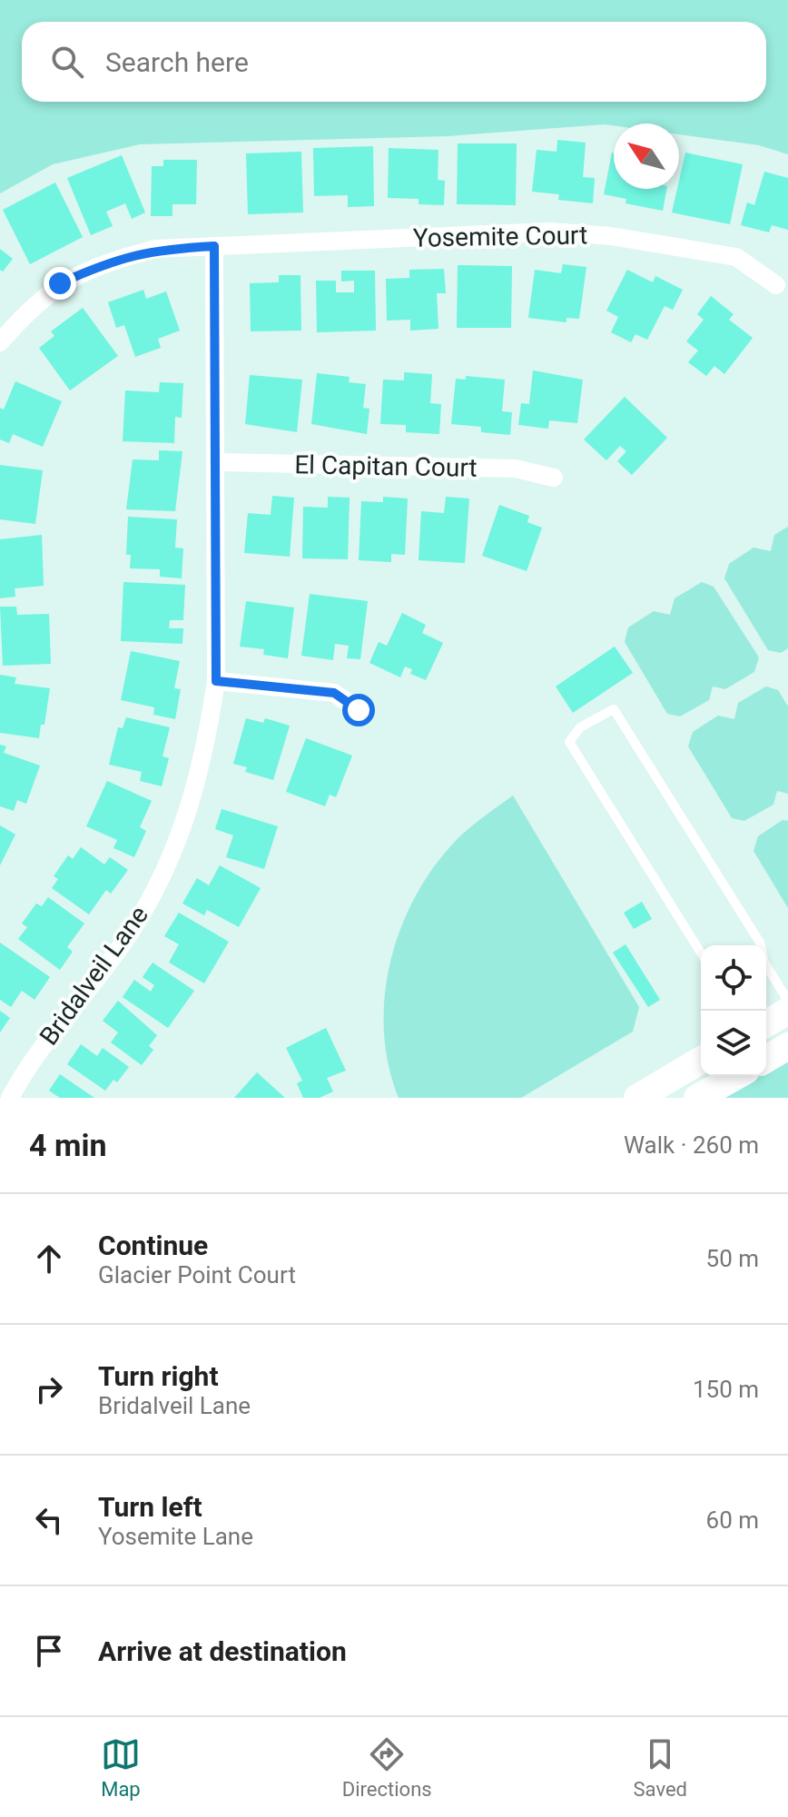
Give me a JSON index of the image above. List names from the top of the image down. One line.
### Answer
{"streets":{"street":["Yosemite Court","El Capitan Court","Bridalveil Lane"]},"crossings":[["Yosemite Court","Bridalveil Lane"],["El Capitan Court","Bridalveil Lane"]],"north":"top left","page":{"search":"Search here","heading":["4 min","Walk · 260 m"],"list":[["Continue","Glacier Point Court","50 m"],["Turn right","Bridalveil Lane","150 m"],["Turn left","Yosemite Lane","60 m"],"Arrive at destination"],"nav":["Map","Directions","Saved"]}}
